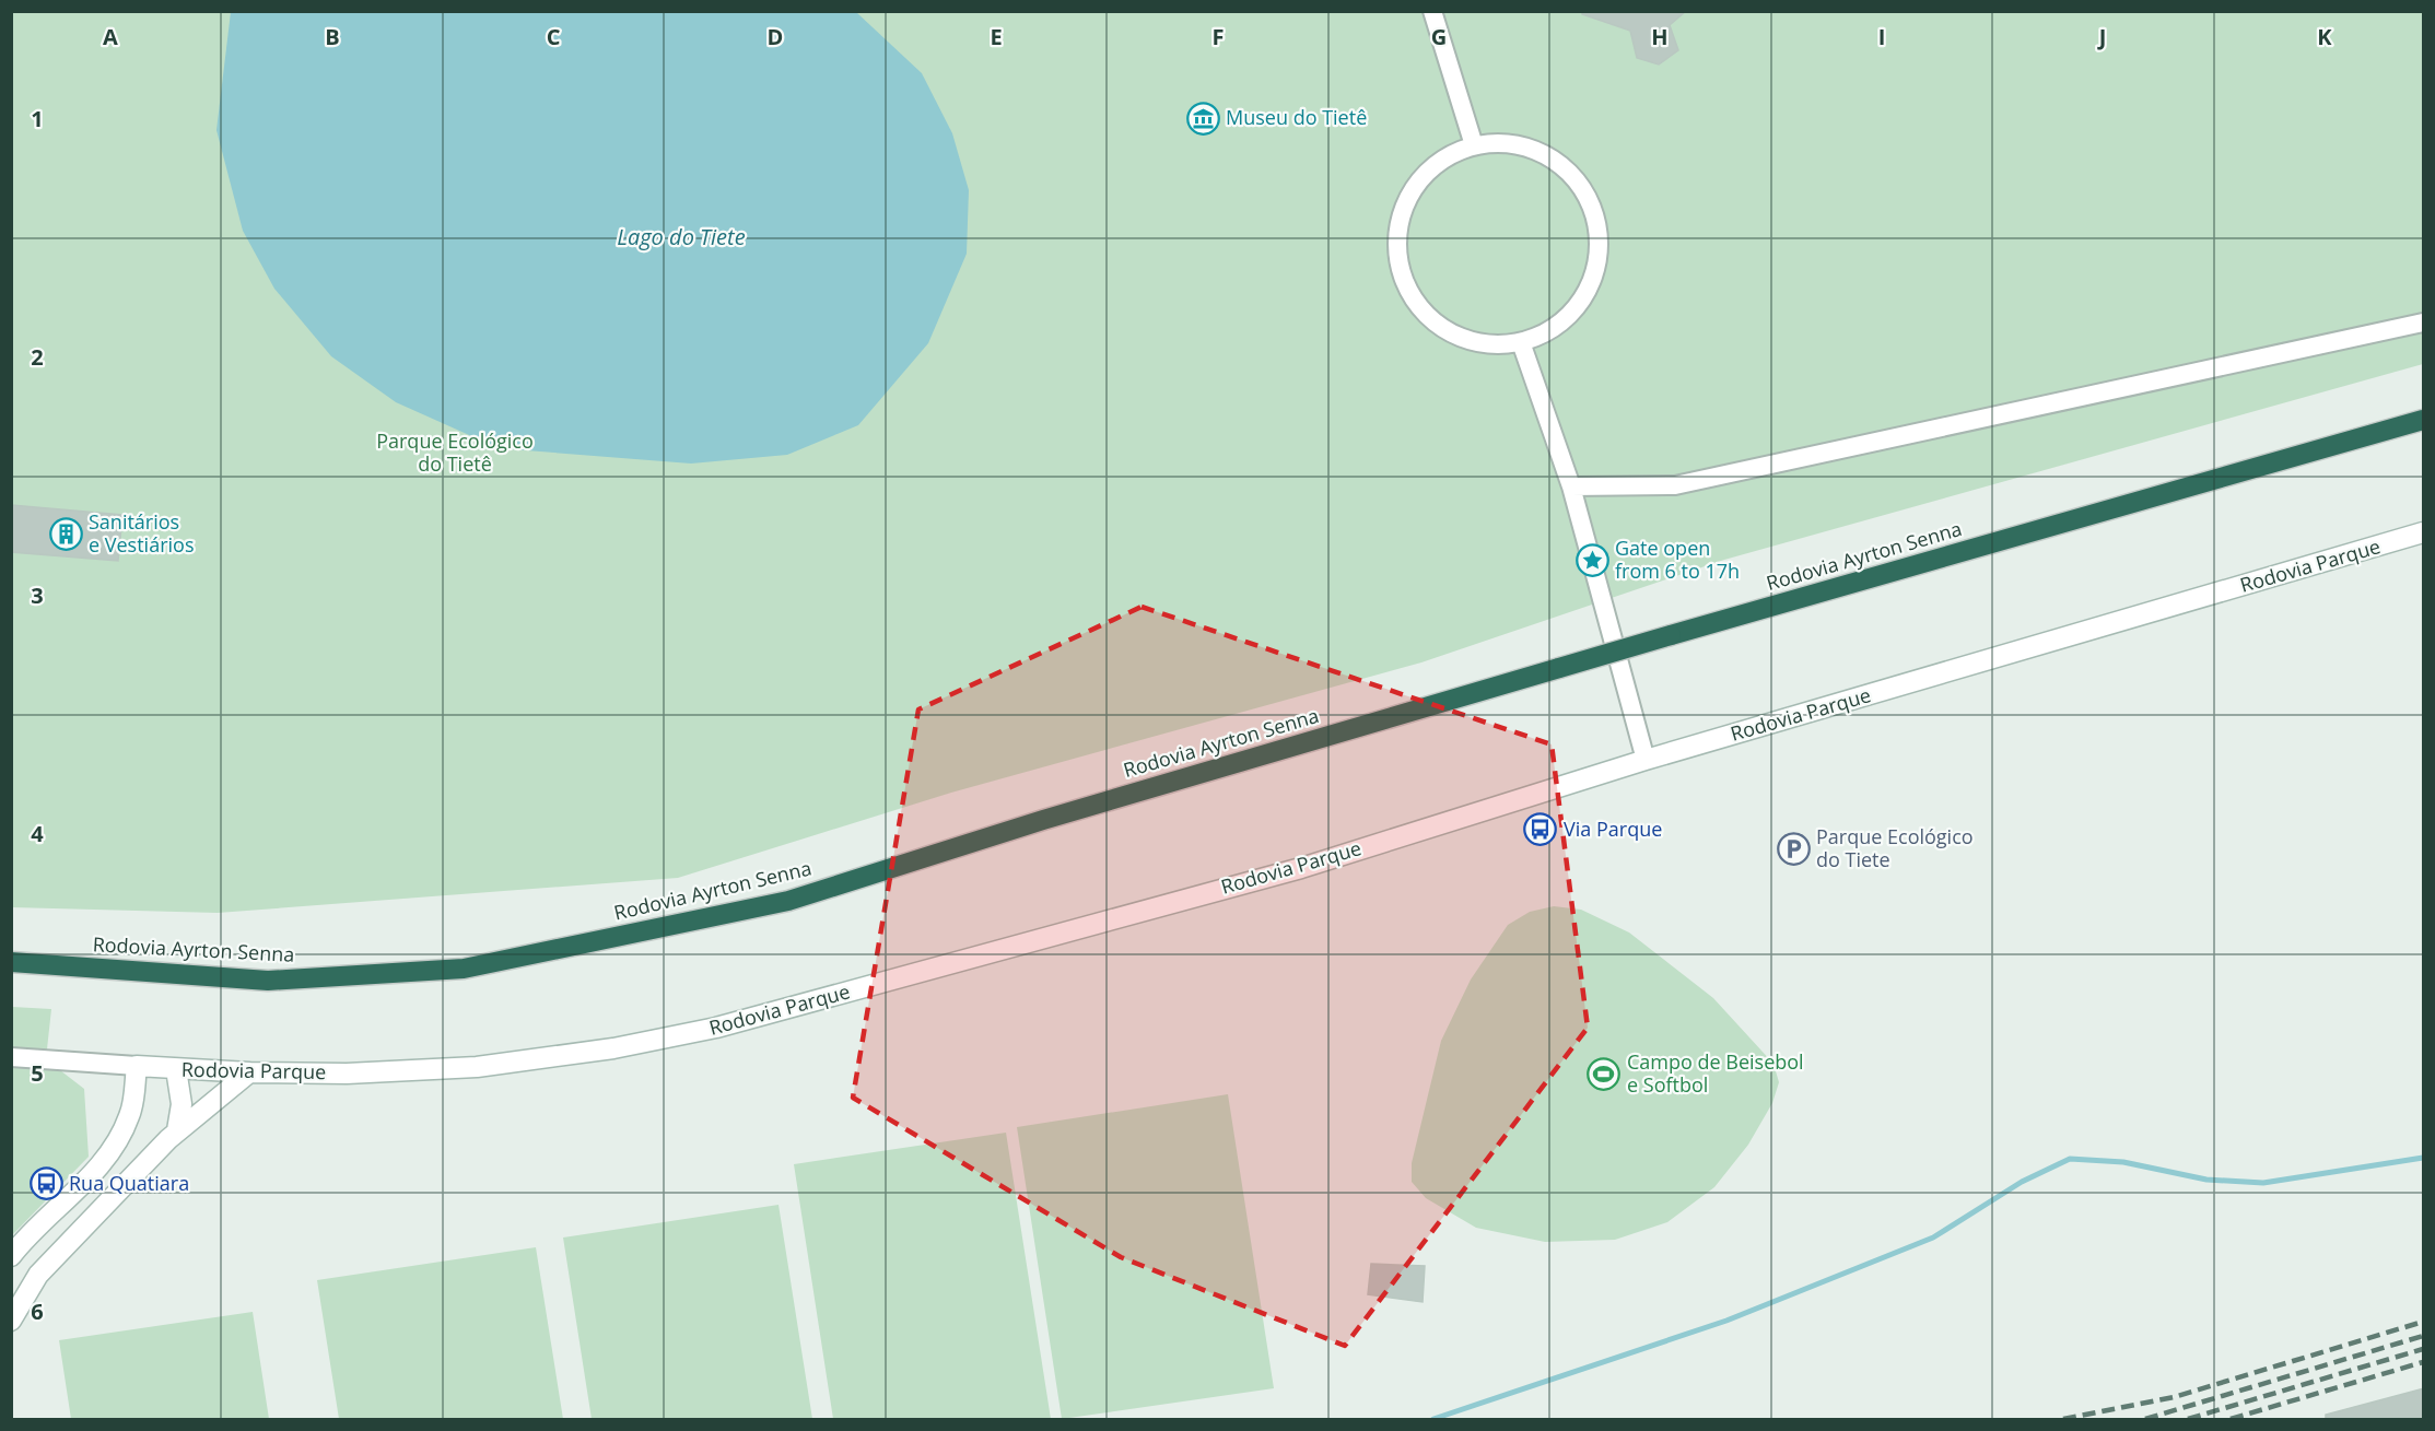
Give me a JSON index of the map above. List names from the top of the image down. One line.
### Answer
{"streets":{"highway":["Rodovia Ayrton Senna"],"street":["Rodovia Parque"]},"water":["Lago do Tiete"],"parks":["Parque Ecológico do Tietê"],"places":{"museum":["Museu do Tietê"],"building":["Sanitários e Vestiários"],"place":["Gate open from 6 to 17h"],"bus stop":["Via Parque","Rua Quatiara"],"parking":["Parque Ecológico do Tiete"],"sports":["Campo de Beisebol e Softbol"]},"grid":{"columns":["A","B","C","D","E","F","G","H","I","J","K"],"rows":["1","2","3","4","5","6"]}}
